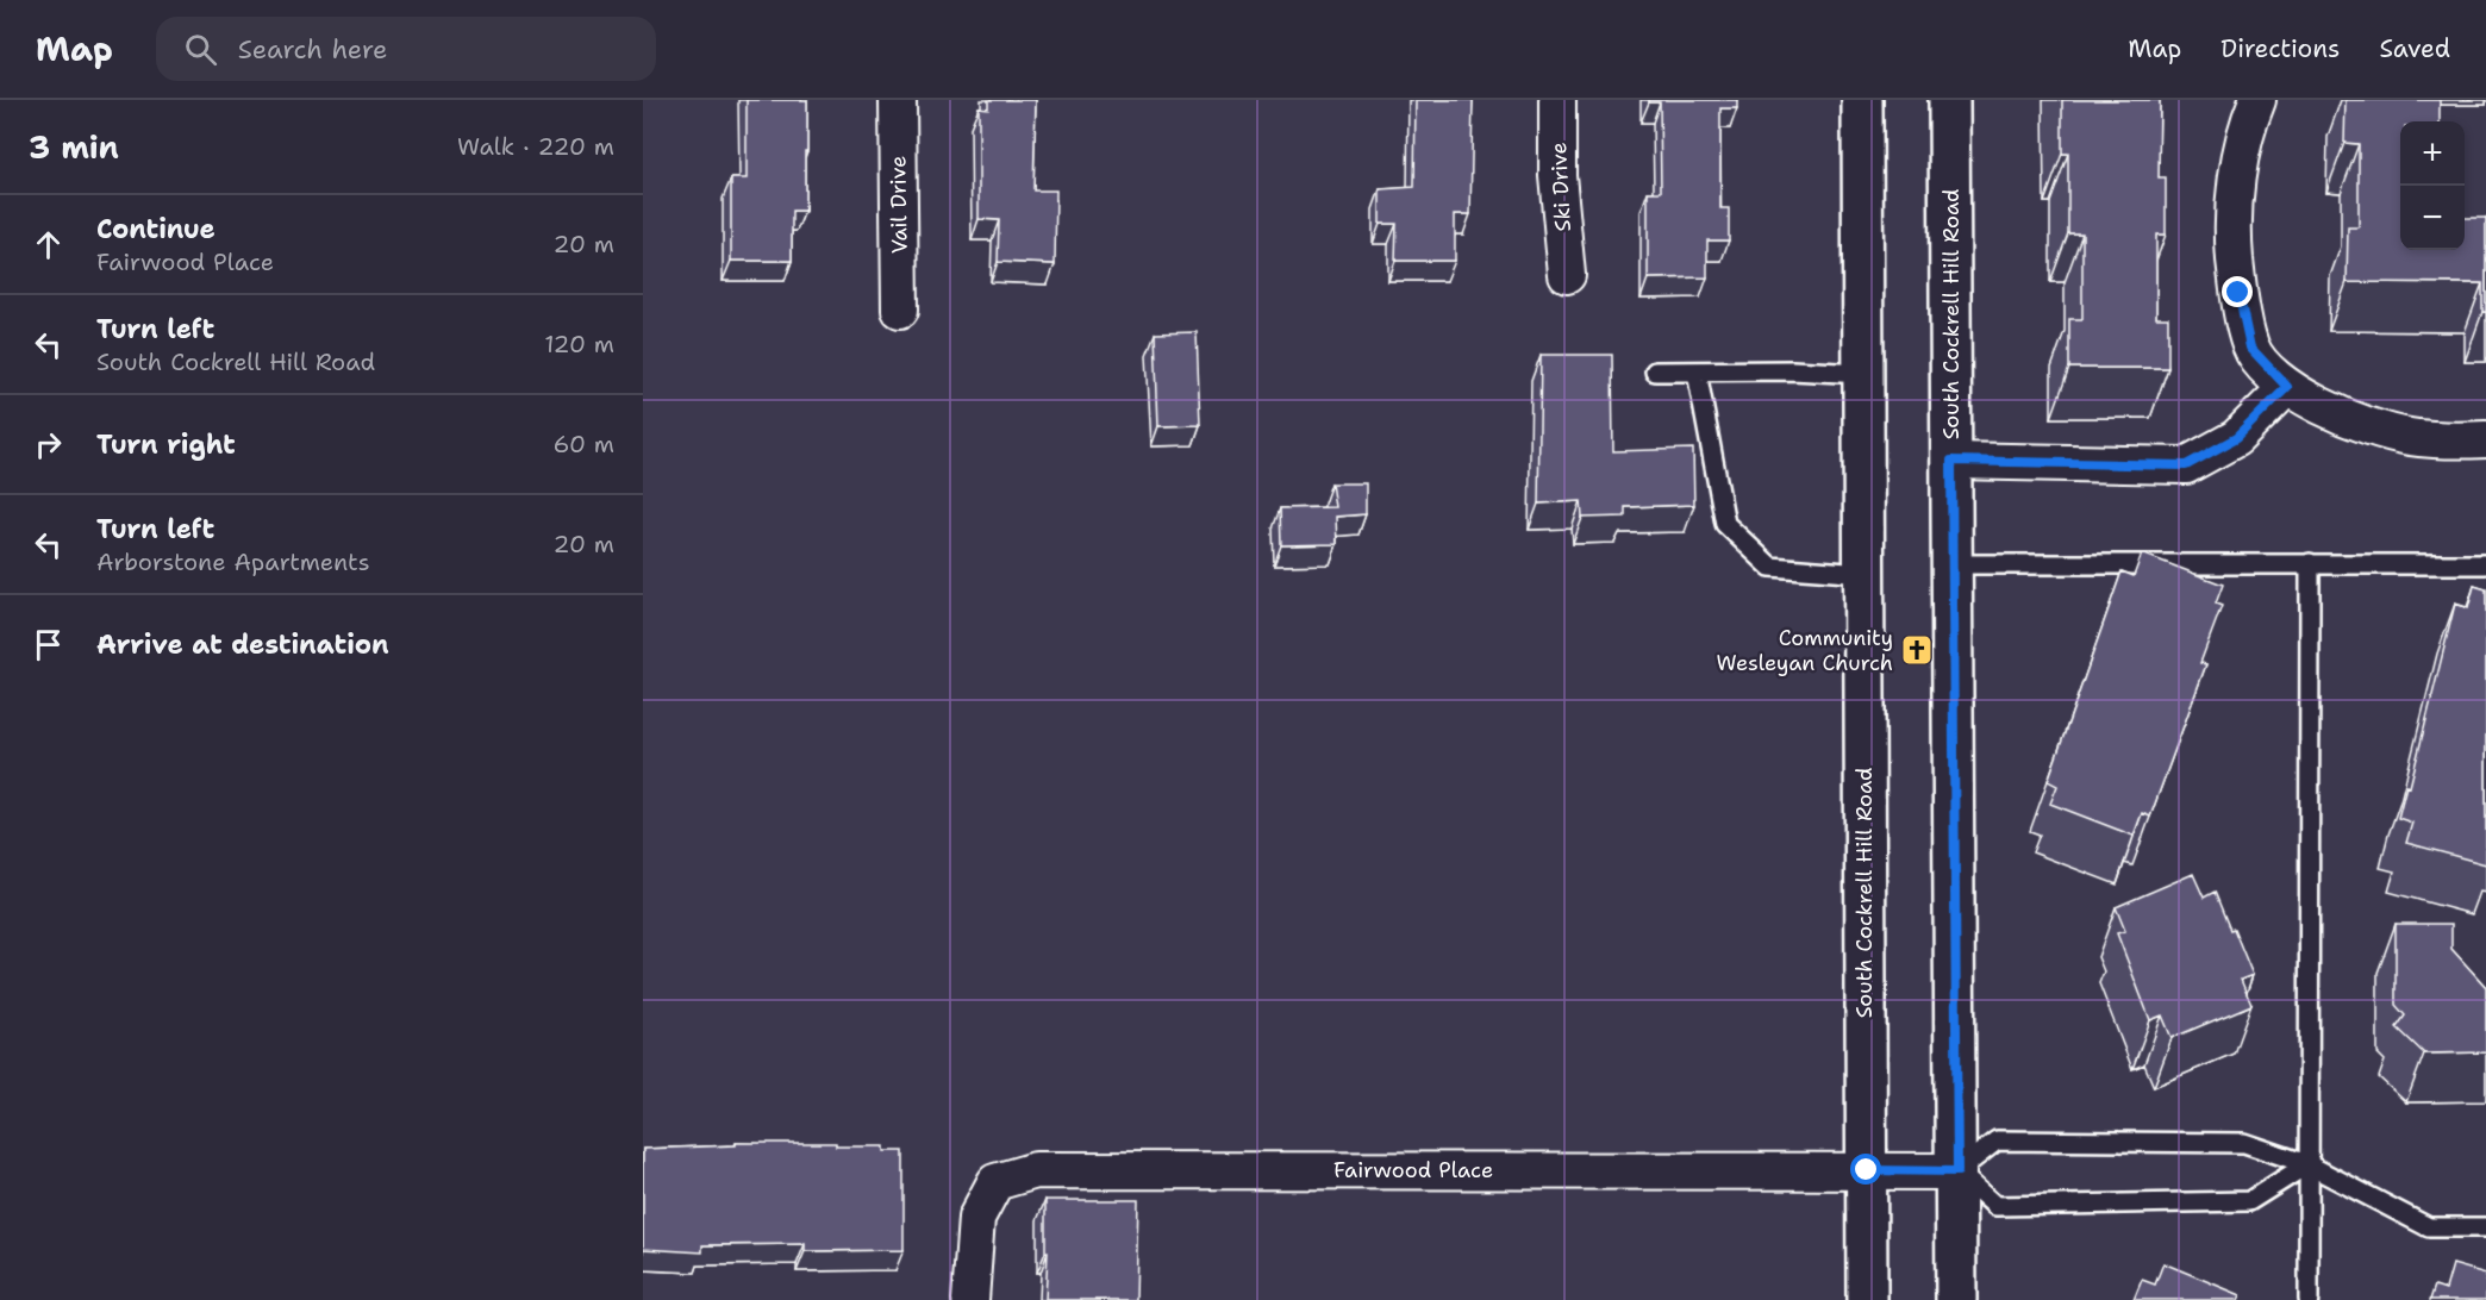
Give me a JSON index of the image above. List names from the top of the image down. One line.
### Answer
{"streets":{"main road":["South Cockrell Hill Road"],"street":["Ski Drive","Vail Drive","Fairwood Place"]},"crossings":[["South Cockrell Hill Road","Fairwood Place"]],"places":{"church":["Community Wesleyan Church"]},"page":{"header":"Map","search":"Search here","nav":["Map","Directions","Saved"],"heading":["3 min","Walk · 220 m"],"map_buttons":["+","−"],"list":[["Continue","Fairwood Place","20 m"],["Turn left","South Cockrell Hill Road","120 m"],["Turn right","60 m"],["Turn left","Arborstone Apartments","20 m"],"Arrive at destination"]}}
